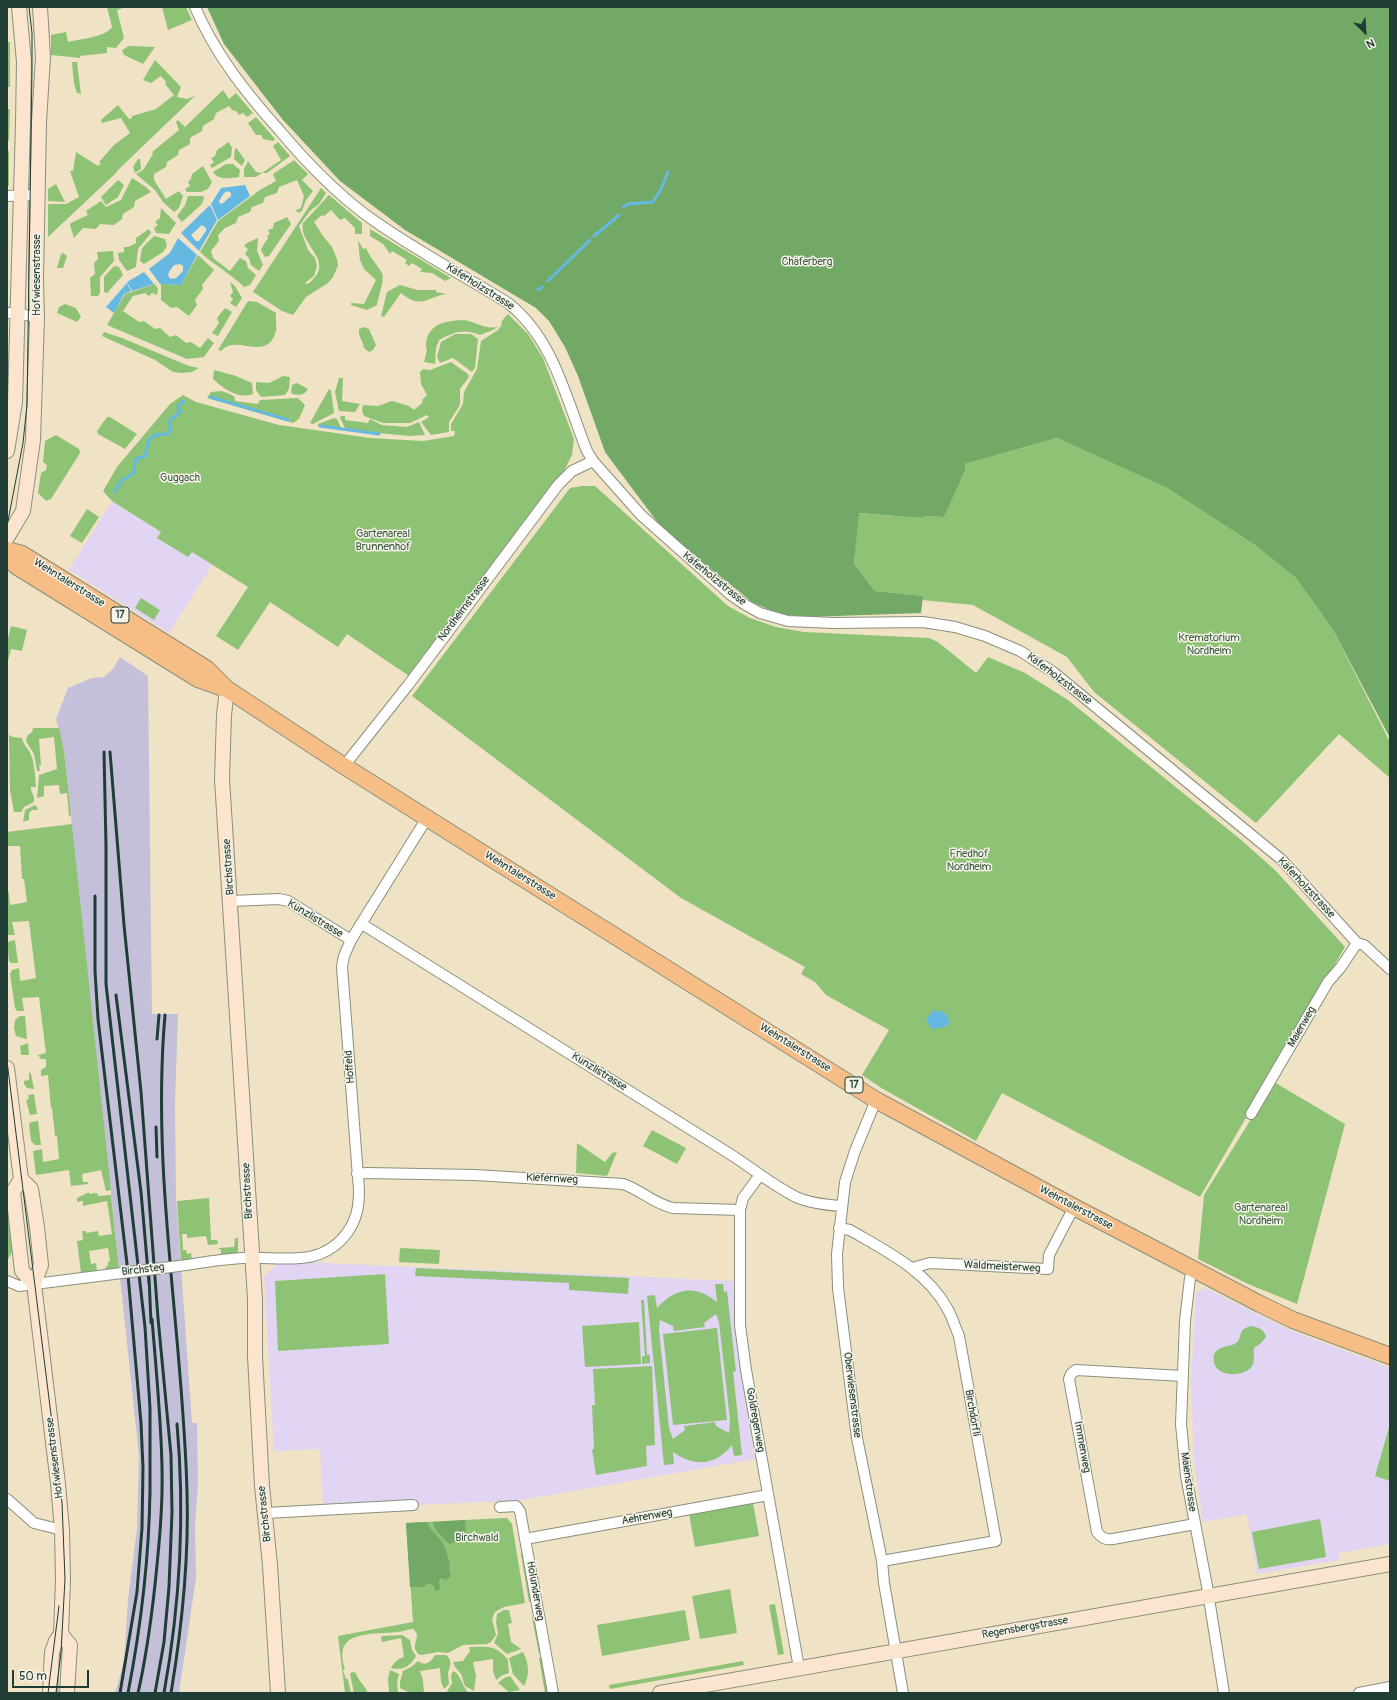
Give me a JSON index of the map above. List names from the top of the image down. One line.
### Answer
{"streets":{"main road":["Wehntalerstrasse","17"],"street":["Hofwiesenstrasse","Käferholzstrasse","Nordheimstrasse","Birchstrasse","Künzlistrasse","Maienweg","Hoffeld","Kiefernweg","Waldmeisterweg","Birchsteg","Oberwiesenstrasse","Birchdörfli","Goldregenweg","Immenweg","Maienstrasse","Aehrenweg","Holunderweg","Regensbergstrasse"]},"crossings":[["Hofwiesenstrasse","Birchsteg"],["Käferholzstrasse","Nordheimstrasse"],["Käferholzstrasse","Maienweg"],["Wehntalerstrasse","Nordheimstrasse"],["Wehntalerstrasse","Birchstrasse"],["Wehntalerstrasse","Hoffeld"],["Wehntalerstrasse","Waldmeisterweg"],["Wehntalerstrasse","Oberwiesenstrasse"],["Wehntalerstrasse","Maienstrasse"],["Birchstrasse","Künzlistrasse"],["Birchstrasse","Hoffeld"],["Birchstrasse","Birchsteg"],["Künzlistrasse","Hoffeld"],["Künzlistrasse","Oberwiesenstrasse"],["Künzlistrasse","Goldregenweg"],["Hoffeld","Kiefernweg"],["Hoffeld","Birchsteg"],["Kiefernweg","Goldregenweg"],["Waldmeisterweg","Birchdörfli"],["Oberwiesenstrasse","Birchdörfli"],["Oberwiesenstrasse","Regensbergstrasse"],["Goldregenweg","Aehrenweg"],["Goldregenweg","Regensbergstrasse"],["Immenweg","Maienstrasse"],["Maienstrasse","Regensbergstrasse"],["Aehrenweg","Holunderweg"]],"parks":["Chäferberg","Guggach","Gartenareal Brunnenhof","Krematorium Nordheim","Friedhof Nordheim","Gartenareal Nordheim","Birchwald"],"scale_bar":"50 m","north":"bottom right"}
